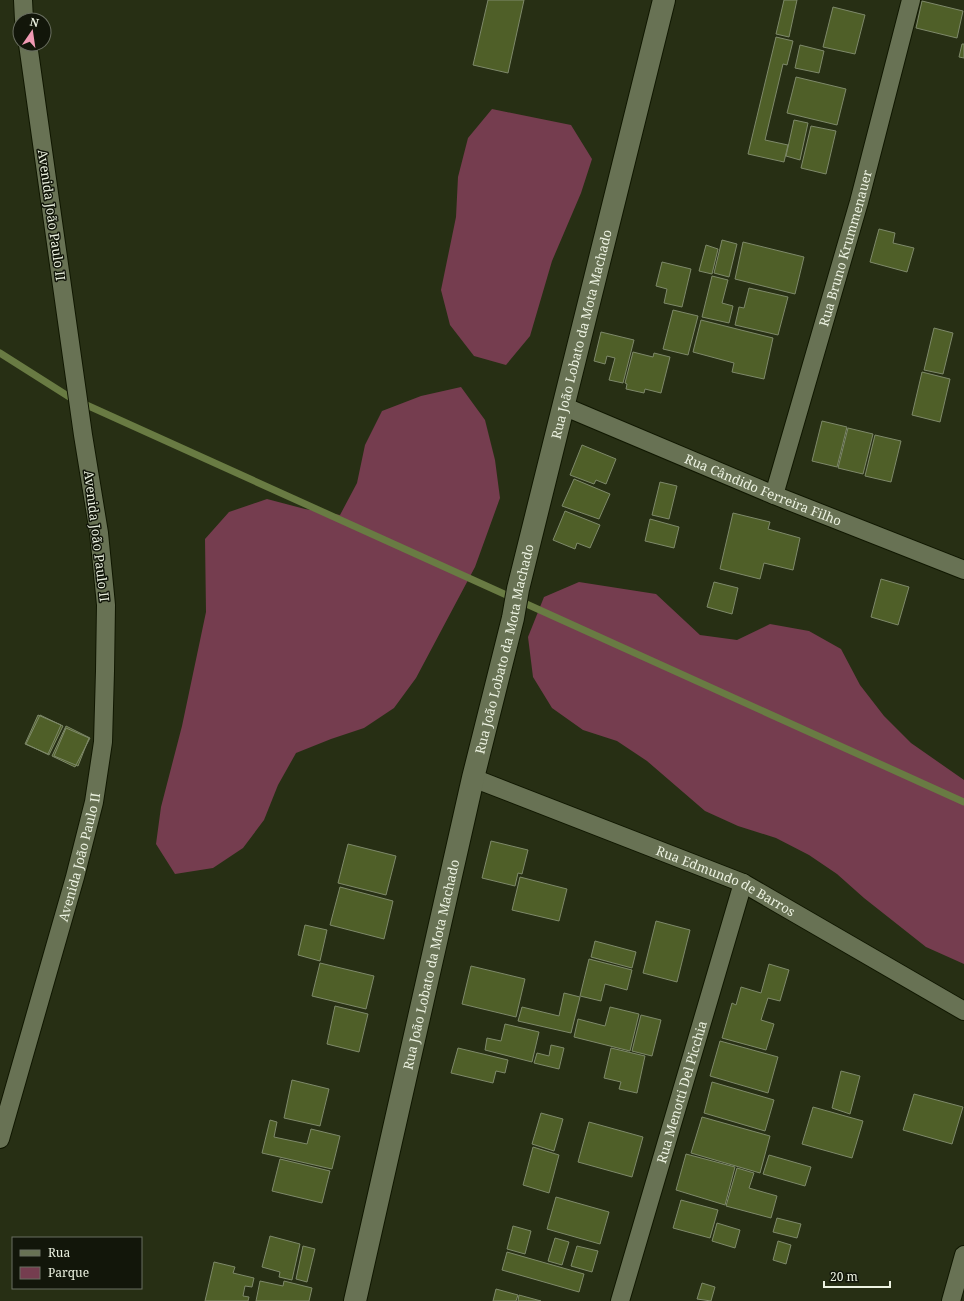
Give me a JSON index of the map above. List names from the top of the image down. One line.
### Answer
{"streets":{"main road":["Rua João Lobato da Mota Machado"],"street":["Avenida João Paulo II","Rua Bruno Krummenauer","Rua Cândido Ferreira Filho","Rua Edmundo de Barros","Rua Menotti Del Picchia"]},"crossings":[["Rua Bruno Krummenauer","Rua Cândido Ferreira Filho"],["Rua João Lobato da Mota Machado","Rua Cândido Ferreira Filho"],["Rua João Lobato da Mota Machado","Rua Edmundo de Barros"],["Rua Edmundo de Barros","Rua Menotti Del Picchia"]],"legend":["Rua","Parque"],"scale_bar":"20 m","north":"top"}
